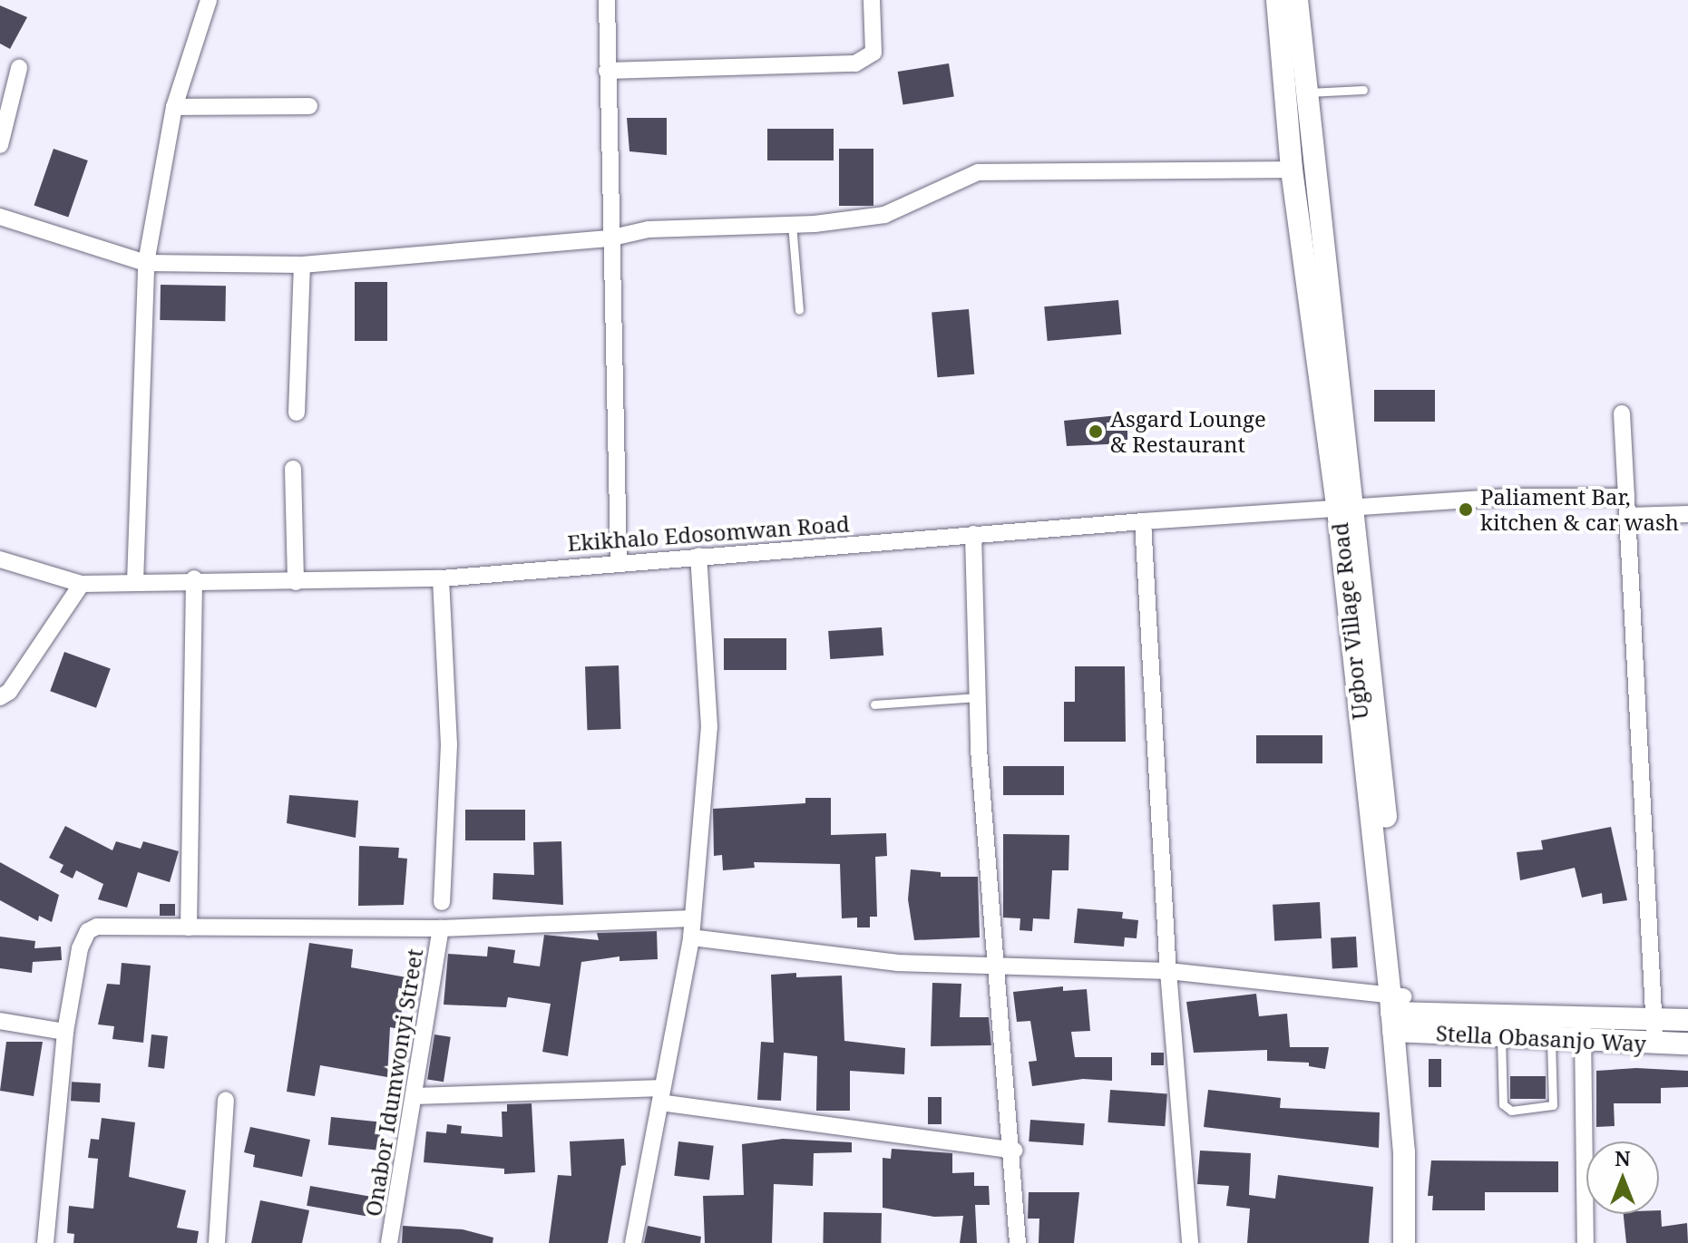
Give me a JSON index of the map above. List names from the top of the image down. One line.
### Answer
{"streets":{"street":["Ekikhalo Edosomwan Road","Ugbor Village Road","Stella Obasanjo Way","Onabor Idumwonyi Street"]},"crossings":[["Ekikhalo Edosomwan Road","Ugbor Village Road"],["Ugbor Village Road","Stella Obasanjo Way"]],"places":["Asgard Lounge & Restaurant","Paliament Bar, kitchen & car wash"],"north":"top"}
